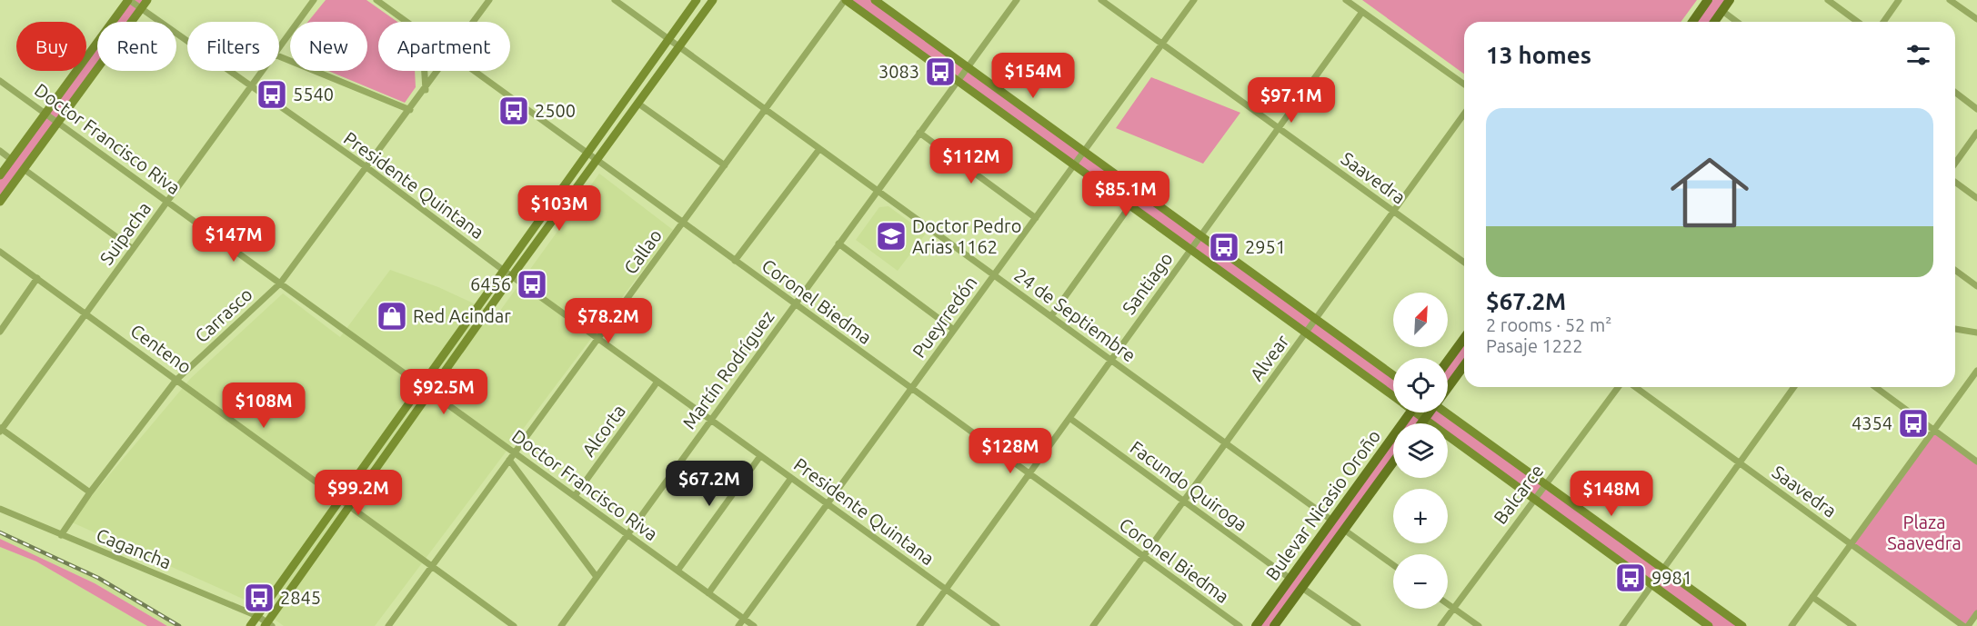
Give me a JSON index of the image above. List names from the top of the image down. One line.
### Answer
{"streets":{"main road":["Bulevar Nicasio Oroño"],"street":["Doctor Francisco Riva","Saavedra","Presidente Quintana","Suipacha","Callao","Santiago","Coronel Biedma","Carrasco","24 de Septiembre","Pueyrredón","Centeno","Alvear","Martín Rodríguez","Alcorta","Facundo Quiroga","Balcarce","Cagancha"]},"crossings":[["Doctor Francisco Riva","Suipacha"],["Doctor Francisco Riva","Callao"],["Doctor Francisco Riva","Carrasco"],["Doctor Francisco Riva","Pueyrredón"],["Doctor Francisco Riva","Martín Rodríguez"],["Doctor Francisco Riva","Alcorta"],["Saavedra","Santiago"],["Saavedra","Pueyrredón"],["Saavedra","Alvear"],["Presidente Quintana","Suipacha"],["Presidente Quintana","Callao"],["Presidente Quintana","Santiago"],["Presidente Quintana","Carrasco"],["Presidente Quintana","Pueyrredón"],["Presidente Quintana","Martín Rodríguez"],["Presidente Quintana","Alcorta"],["Suipacha","Centeno"],["Callao","Coronel Biedma"],["Callao","24 de Septiembre"],["Callao","Centeno"],["Santiago","Coronel Biedma"],["Santiago","24 de Septiembre"],["Santiago","Facundo Quiroga"],["Coronel Biedma","Pueyrredón"],["Coronel Biedma","Alvear"],["Coronel Biedma","Martín Rodríguez"],["Carrasco","Centeno"],["Carrasco","Cagancha"],["24 de Septiembre","Pueyrredón"],["24 de Septiembre","Alvear"],["24 de Septiembre","Martín Rodríguez"],["24 de Septiembre","Bulevar Nicasio Oroño"],["Alvear","Facundo Quiroga"],["Facundo Quiroga","Bulevar Nicasio Oroño"]],"parks":["Plaza Saavedra"],"places":{"bus stop":["3083","5540","2500","2951","6456","4354","9981","2845"],"school or university":["Doctor Pedro Arias 1162"],"shop":["Red Acindar"]},"north":"top right","page":{"chip":["Buy","Rent","Filters","New","Apartment"],"heading":"13 homes","price":["$154M","$97.1M","$112M","$85.1M","$103M","$147M","$78.2M","$92.5M","$108M","$128M","$67.2M","$99.2M","$148M"],"list":[{"name":"$67.2M","note":"2 rooms · 52 m² · Pasaje 1222"}],"map_buttons":["+","−"]}}
